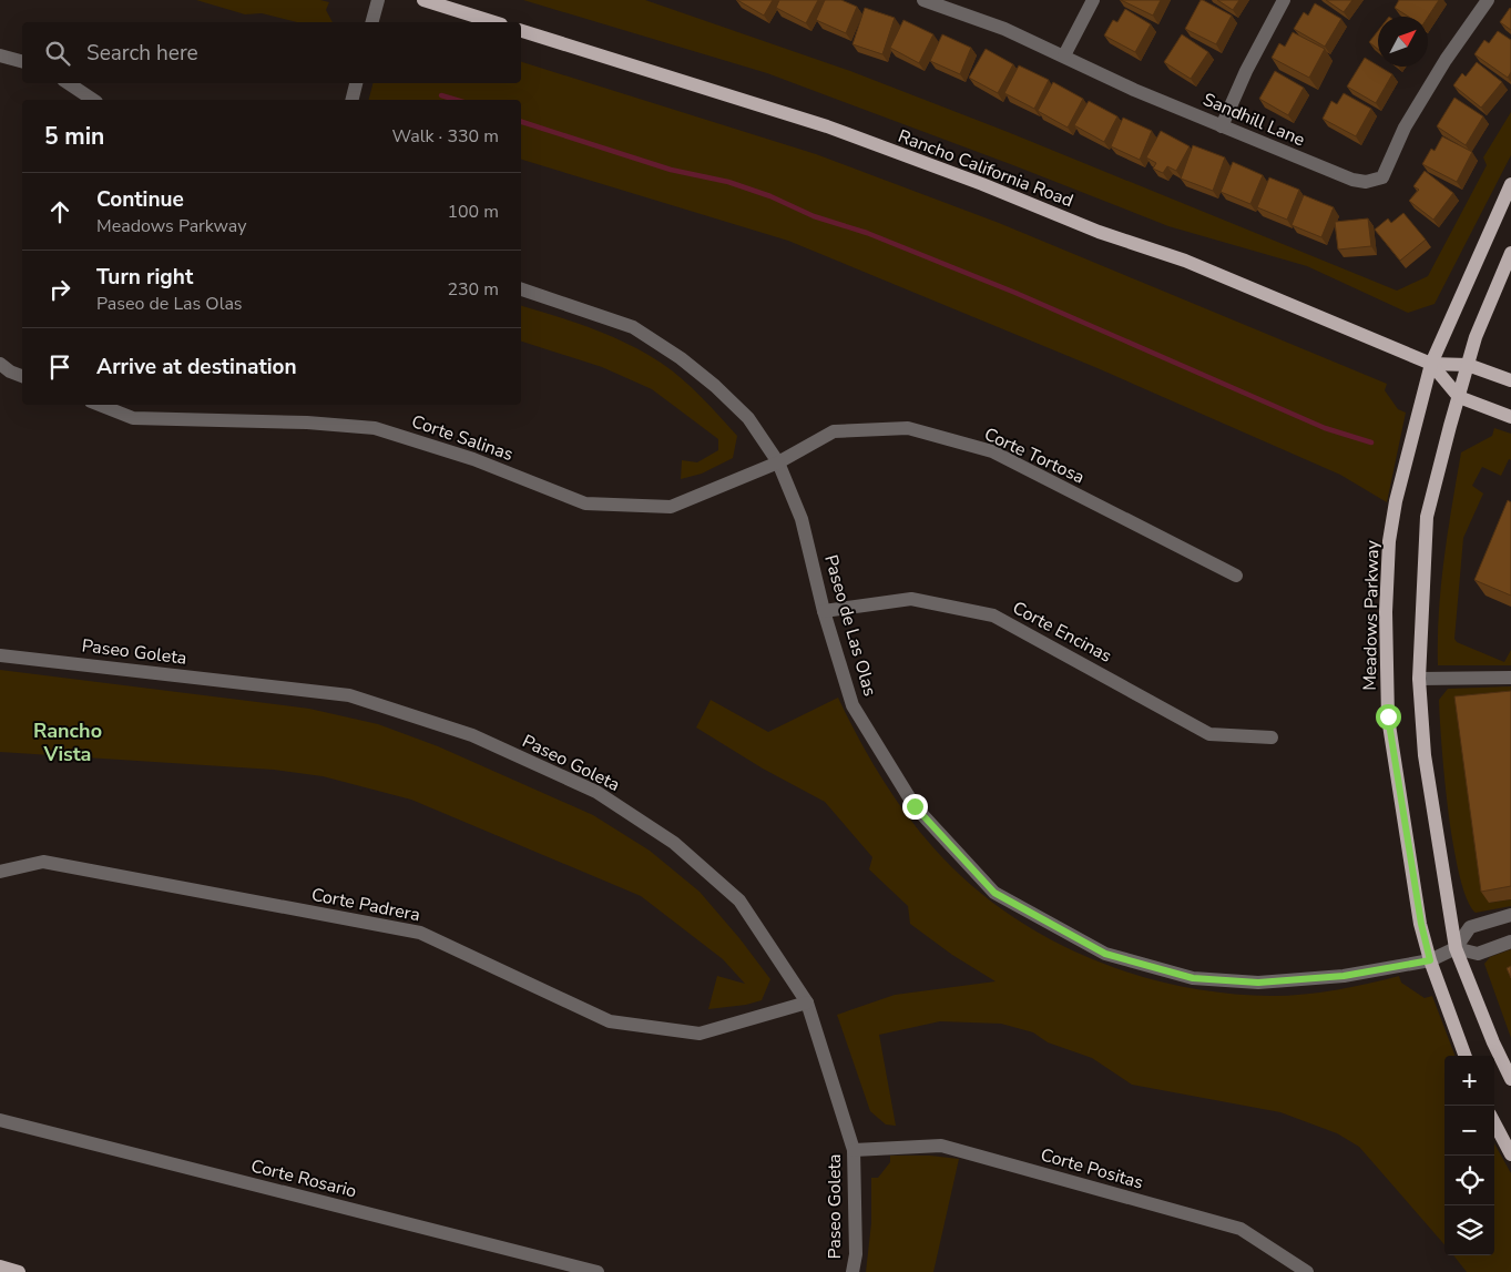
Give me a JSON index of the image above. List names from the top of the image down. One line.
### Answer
{"streets":{"main road":["Rancho California Road","Meadows Parkway"],"street":["Sandhill Lane","Corte Salinas","Corte Tortosa","Paseo de Las Olas","Corte Encinas","Paseo Goleta","Corte Padrera","Corte Positas","Corte Rosario"]},"crossings":[["Rancho California Road","Meadows Parkway"],["Corte Salinas","Corte Tortosa"],["Corte Salinas","Paseo de Las Olas"],["Corte Tortosa","Paseo de Las Olas"],["Meadows Parkway","Paseo de Las Olas"],["Paseo de Las Olas","Corte Encinas"],["Paseo Goleta","Corte Padrera"],["Paseo Goleta","Corte Positas"]],"districts":["Rancho Vista"],"north":"top right","page":{"search":"Search here","heading":["5 min","Walk · 330 m"],"list":[["Continue","Meadows Parkway","100 m"],["Turn right","Paseo de Las Olas","230 m"],"Arrive at destination"],"map_buttons":["+","−"]}}
